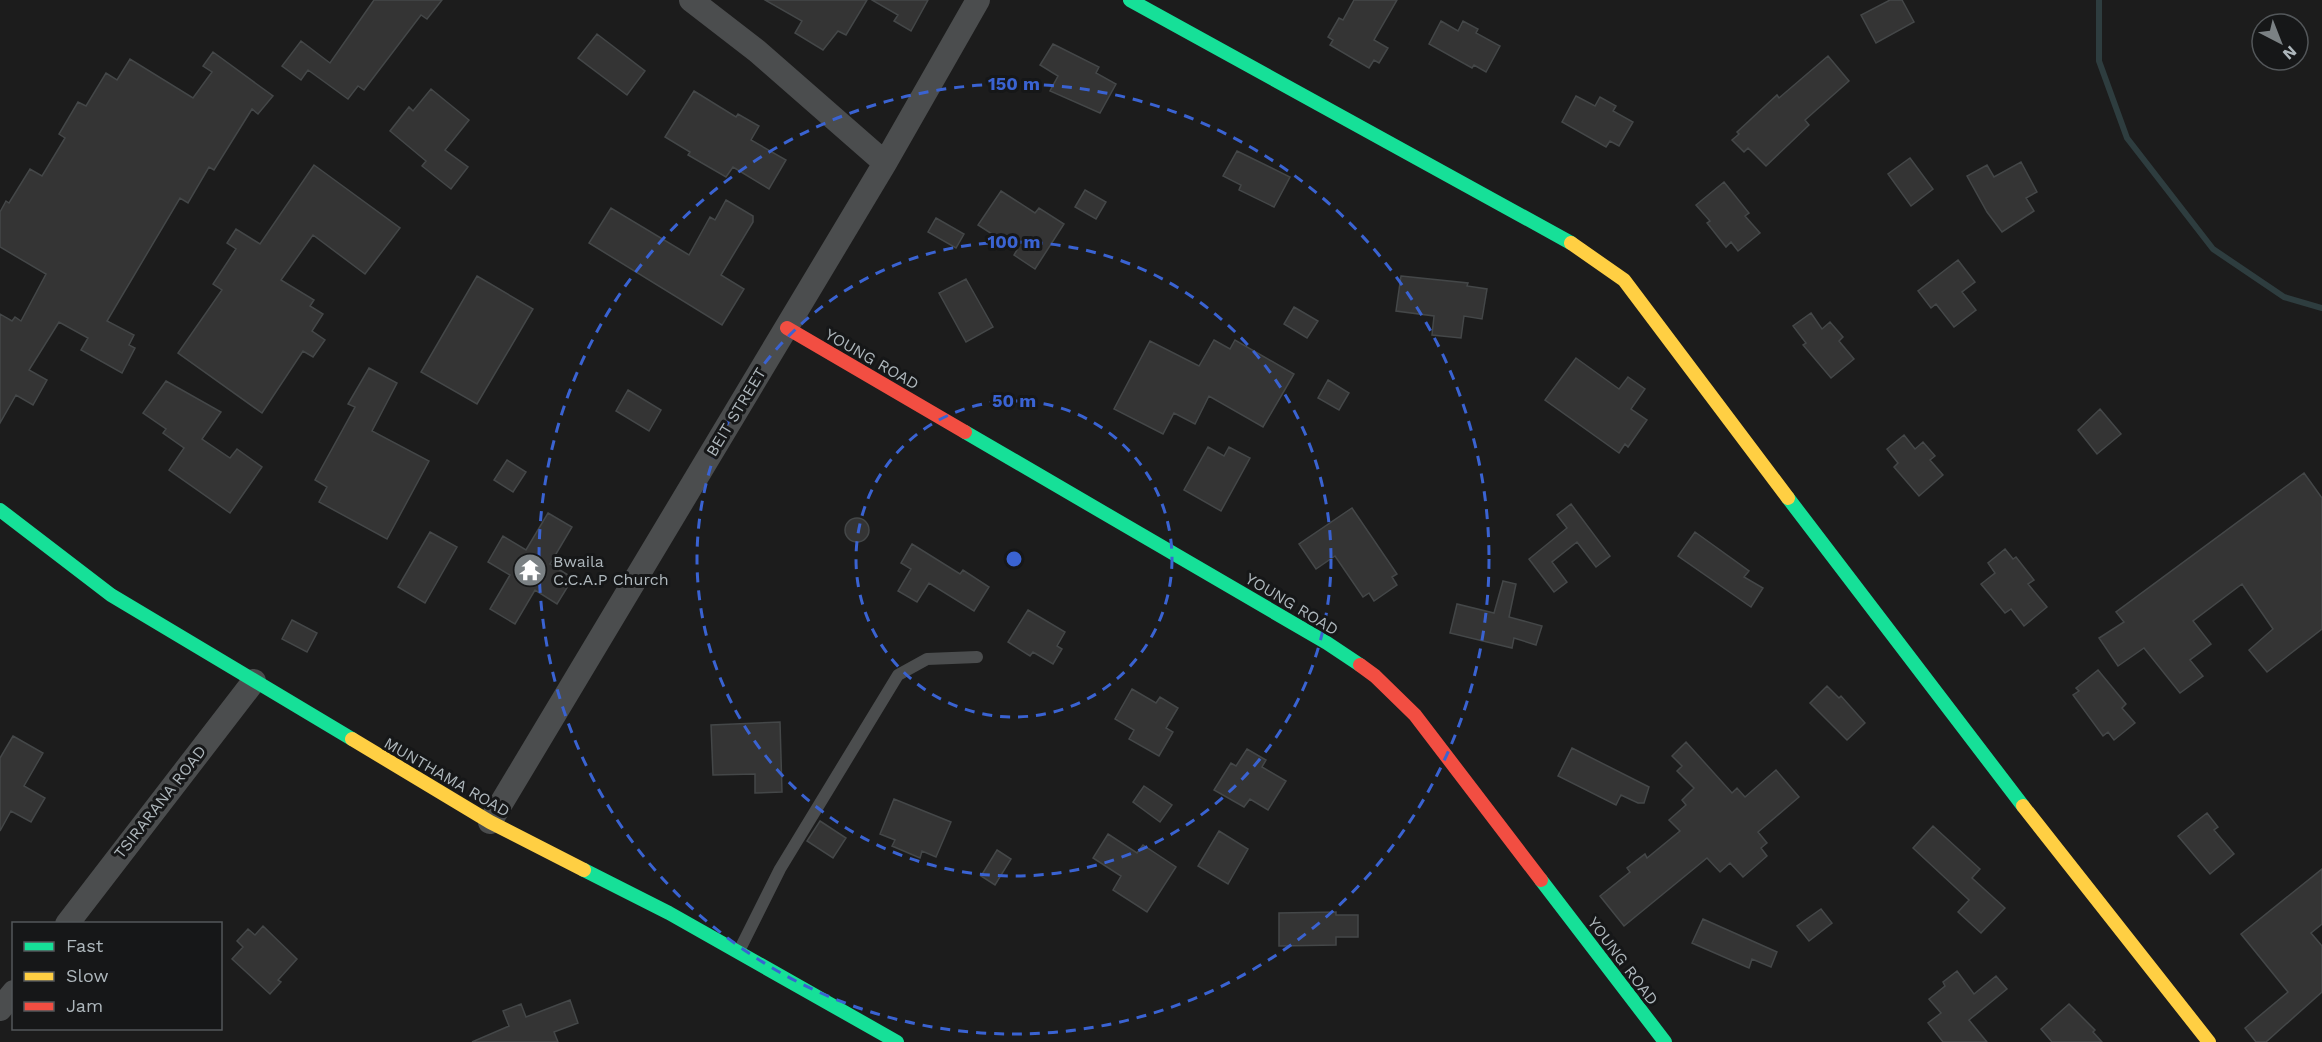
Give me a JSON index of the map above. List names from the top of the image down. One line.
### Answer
{"streets":{"street":["YOUNG ROAD","BEIT STREET","MUNTHAMA ROAD","TSIRARANA ROAD"]},"crossings":[["YOUNG ROAD","BEIT STREET"],["BEIT STREET","MUNTHAMA ROAD"],["MUNTHAMA ROAD","TSIRARANA ROAD"]],"places":{"temple":["Bwaila C.C.A.P Church"]},"legend":["Fast","Slow","Jam"],"north":"bottom right","rings":["150 m","100 m","50 m"]}
